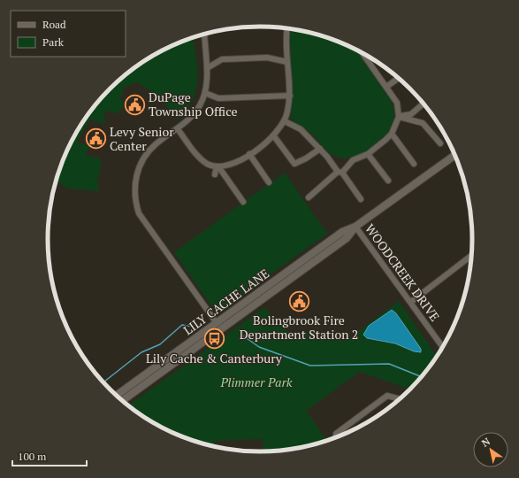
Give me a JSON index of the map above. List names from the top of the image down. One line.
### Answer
{"streets":{"street":["WOODCREEK DRIVE","LILY CACHE LANE"]},"crossings":[["WOODCREEK DRIVE","LILY CACHE LANE"]],"parks":["Plimmer Park"],"places":{"public building":["DuPage Township Office","Levy Senior Center","Bolingbrook Fire Department Station 2"],"bus stop":["Lily Cache & Canterbury"]},"legend":["Road","Park"],"scale_bar":"100 m","north":"top left"}
